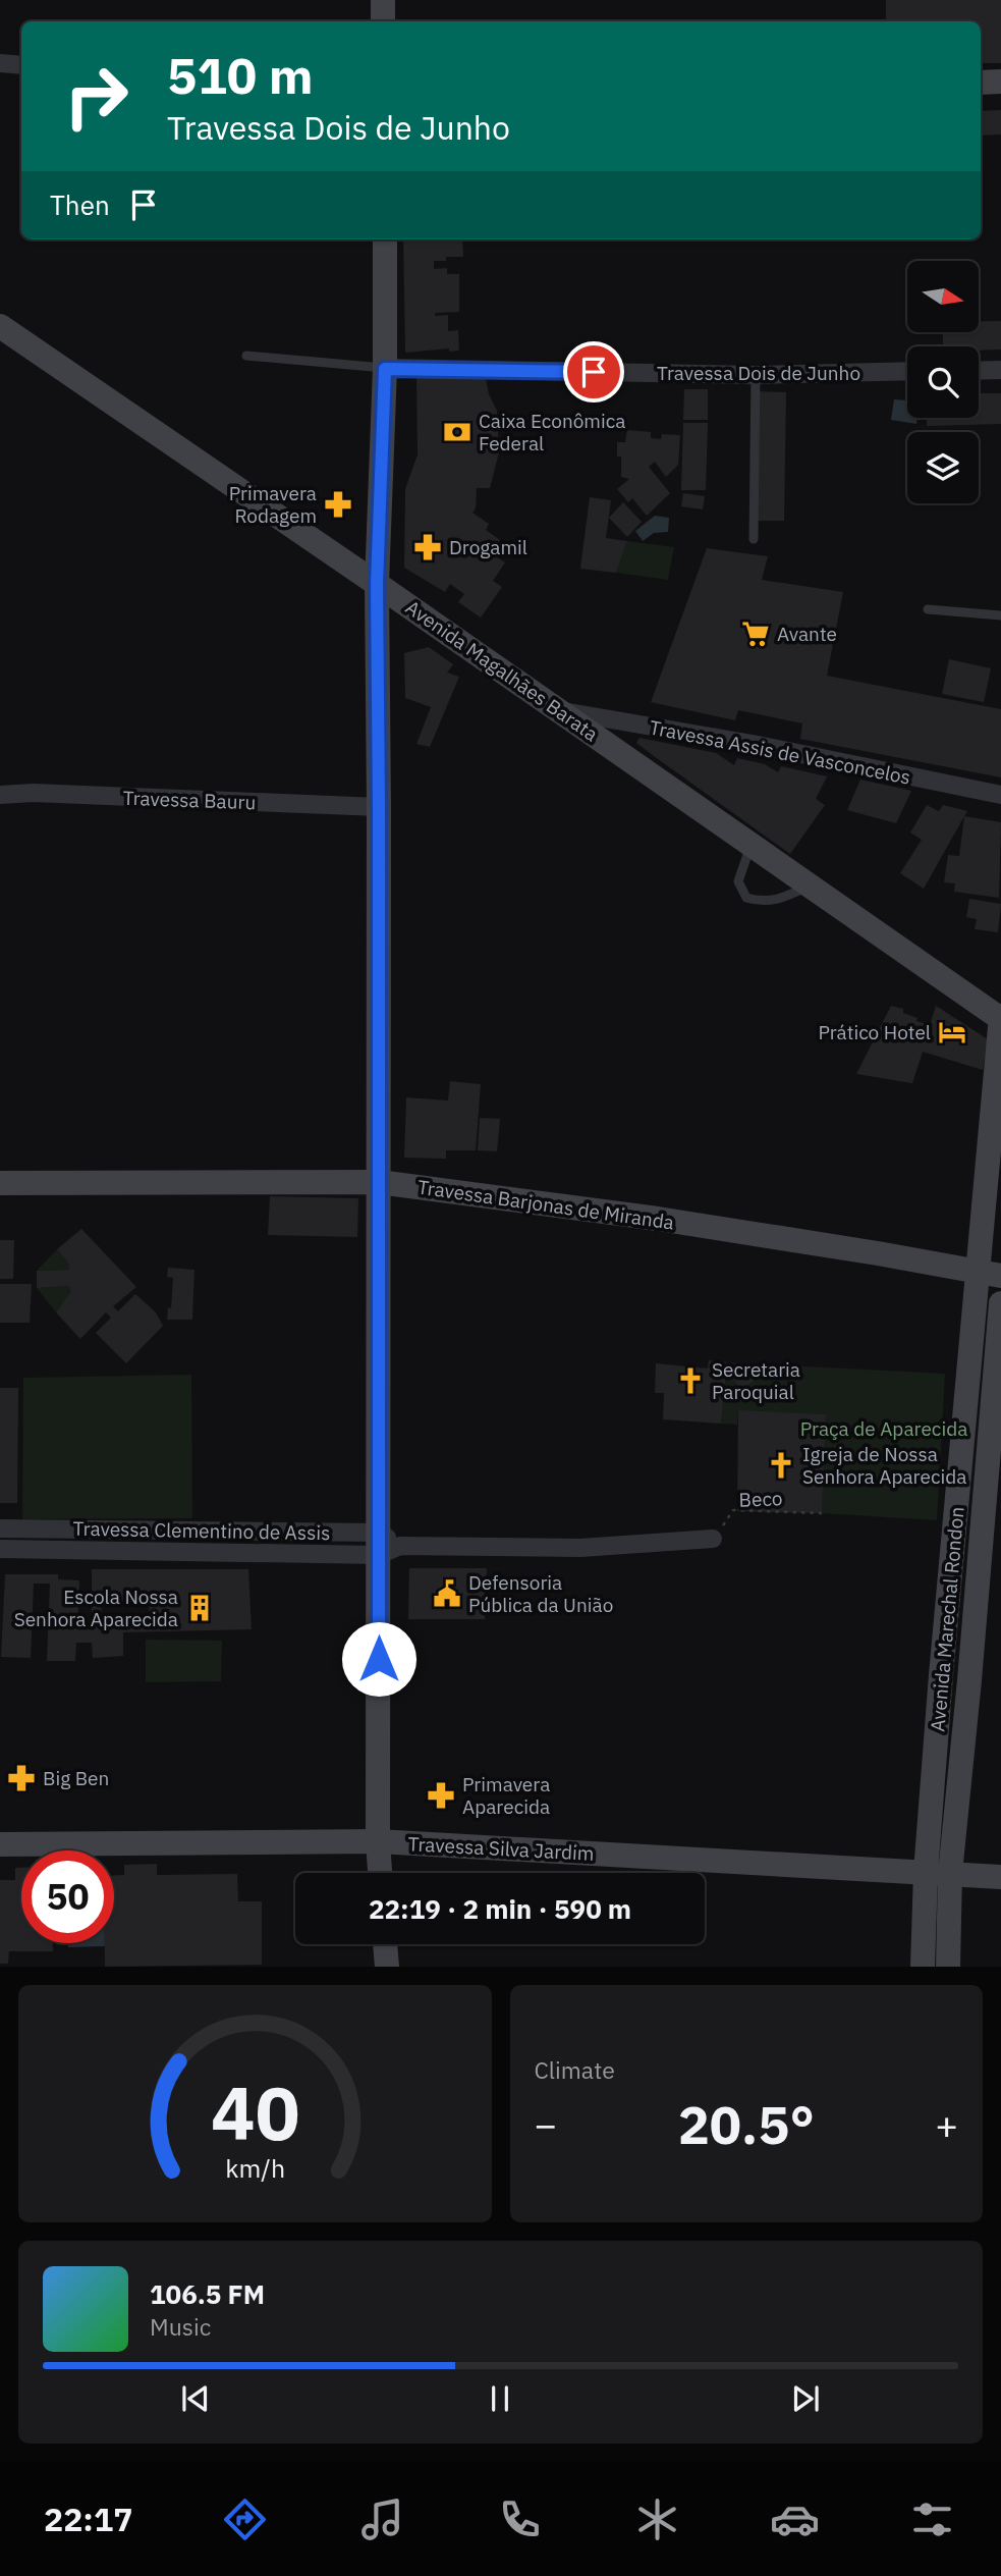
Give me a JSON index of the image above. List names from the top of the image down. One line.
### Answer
{"streets":{"main road":["Avenida Magalhães Barata","Travessa Barjonas de Miranda","Avenida Marechal Rondon","Travessa Silva Jardim"],"street":["Travessa Dois de Junho","Travessa Assis de Vasconcelos","Travessa Bauru","Travessa Clementino de Assis"],"path":["Beco"]},"crossings":[["Avenida Magalhães Barata","Travessa Assis de Vasconcelos"],["Avenida Magalhães Barata","Avenida Marechal Rondon"],["Travessa Barjonas de Miranda","Avenida Marechal Rondon"],["Beco","Travessa Clementino de Assis"],["Avenida Marechal Rondon","Travessa Silva Jardim"]],"parks":["Praça de Aparecida"],"places":{"bank":["Caixa Econômica Federal"],"pharmacy":["Primavera Rodagem","Drogamil","Big Ben","Primavera Aparecida"],"supermarket":["Avante"],"hotel":["Prático Hotel"],"church":["Secretaria Paroquial","Igreja de Nossa Senhora Aparecida"],"public building":["Defensoria Pública da União"],"building":["Escola Nossa Senhora Aparecida"]},"north":"right","page":{"turn":["510 m","Travessa Dois de Junho"],"then":"Then","limit":"50","trip":"22:19 · 2 min · 590 m","tile":"Climate","heat":["−","20.5°","+"],"song":["106.5 FM","Music"],"tabs":"22:17","gauge":["40","km/h"]}}
